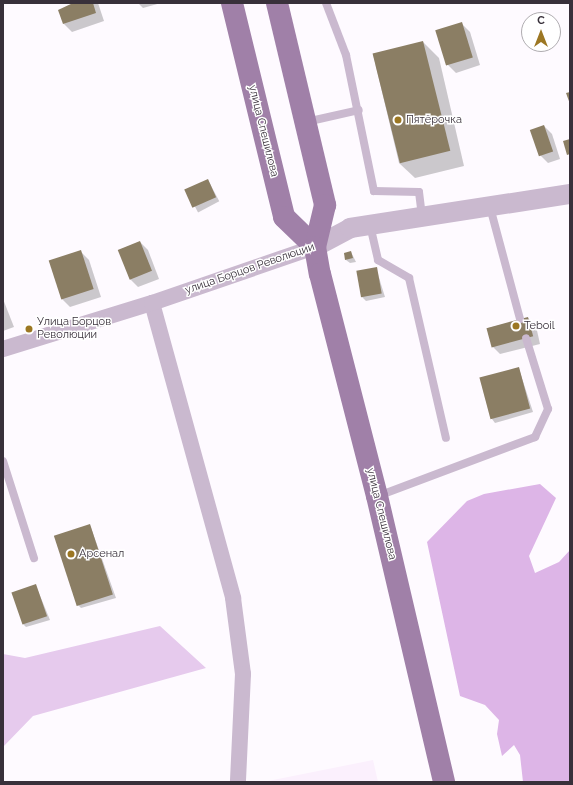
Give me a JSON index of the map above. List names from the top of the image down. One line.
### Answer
{"streets":{"main road":["улица Спешилова"],"street":["улица Борцов Революции"]},"crossings":[["улица Спешилова","улица Борцов Революции"]],"places":["Пятёрочка","Teboil","Улица Борцов Революции","Арсенал"],"north":"top"}
